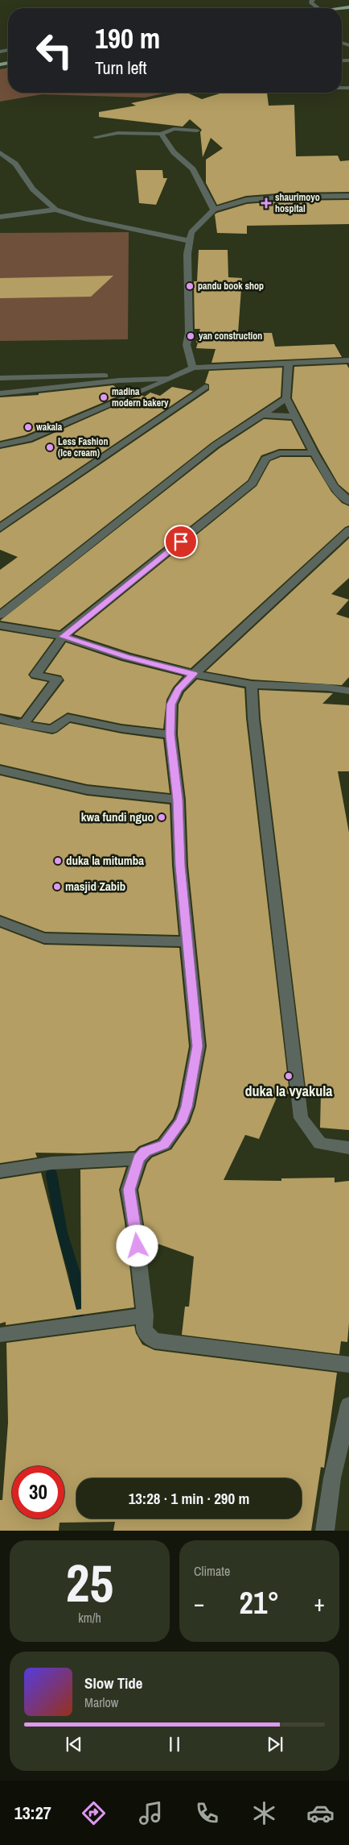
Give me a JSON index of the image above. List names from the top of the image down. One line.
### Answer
{"places":{"health":["shaurimoyo hospital"],"other":["pandu book shop","yan construction","madina modern bakery","wakala","Less Fashion (Ice cream)","kwa fundi nguo","duka la mitumba","masjid Zabib","duka la vyakula"]},"page":{"turn":["190 m","Turn left"],"limit":"30","trip":"13:28 · 1 min · 290 m","tile":[["25","km/h"],"Climate"],"heat":["−","21°","+"],"song":["Slow Tide","Marlow"],"tabs":"13:27"}}
